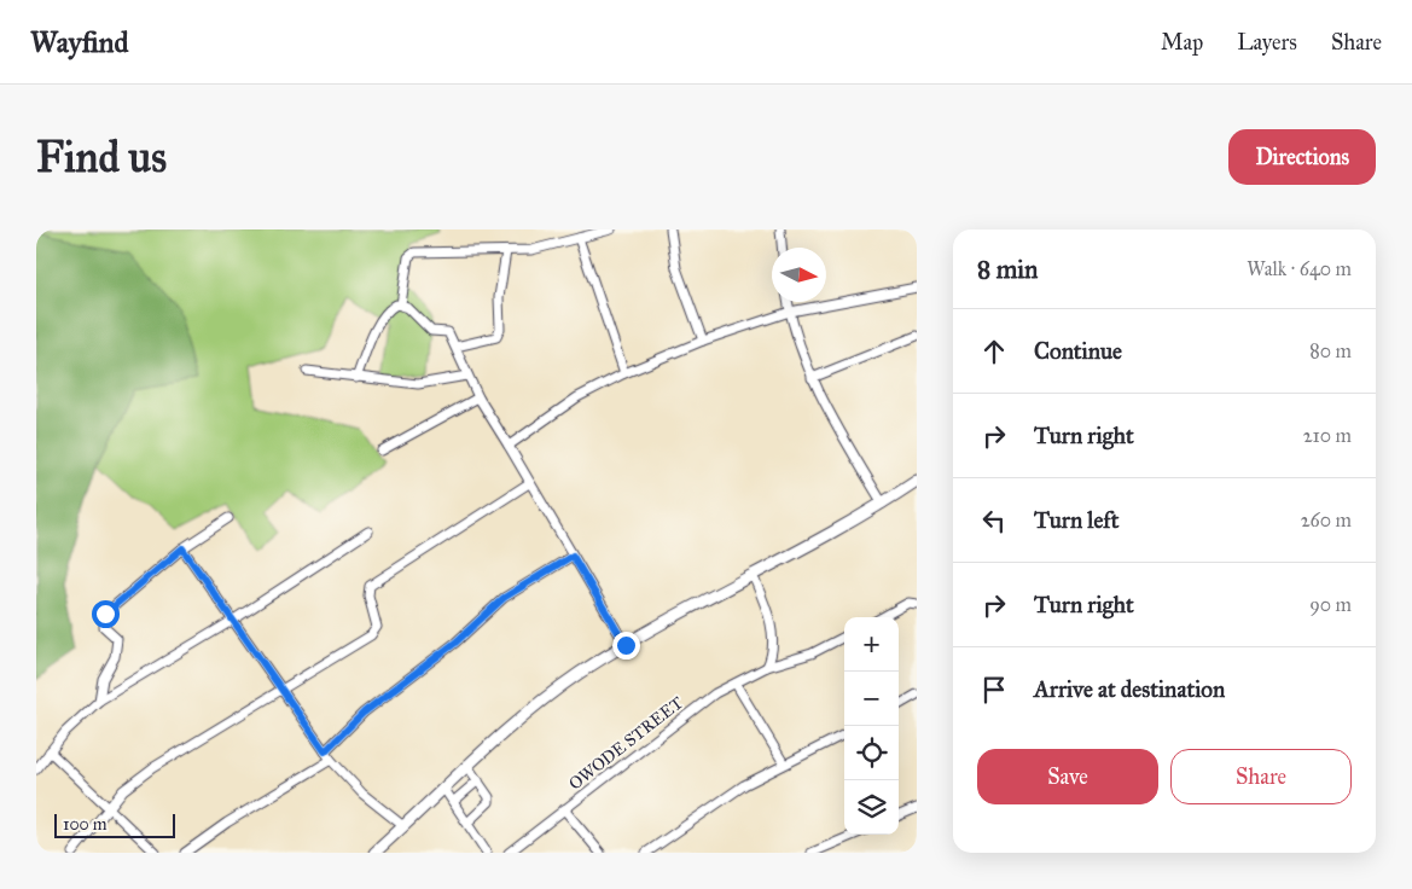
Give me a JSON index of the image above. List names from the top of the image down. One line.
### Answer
{"streets":{"street":["OWODE STREET"]},"scale_bar":"100 m","north":"right","page":{"header":"Wayfind","nav":["Map","Layers","Share"],"buttons":["Directions",["Save","Share"]],"title":"Find us","heading":["8 min","Walk · 640 m"],"list":[["Continue","80 m"],["Turn right","210 m"],["Turn left","260 m"],["Turn right","90 m"],"Arrive at destination"],"map_buttons":["+","−"],"scale":"100 m"}}
